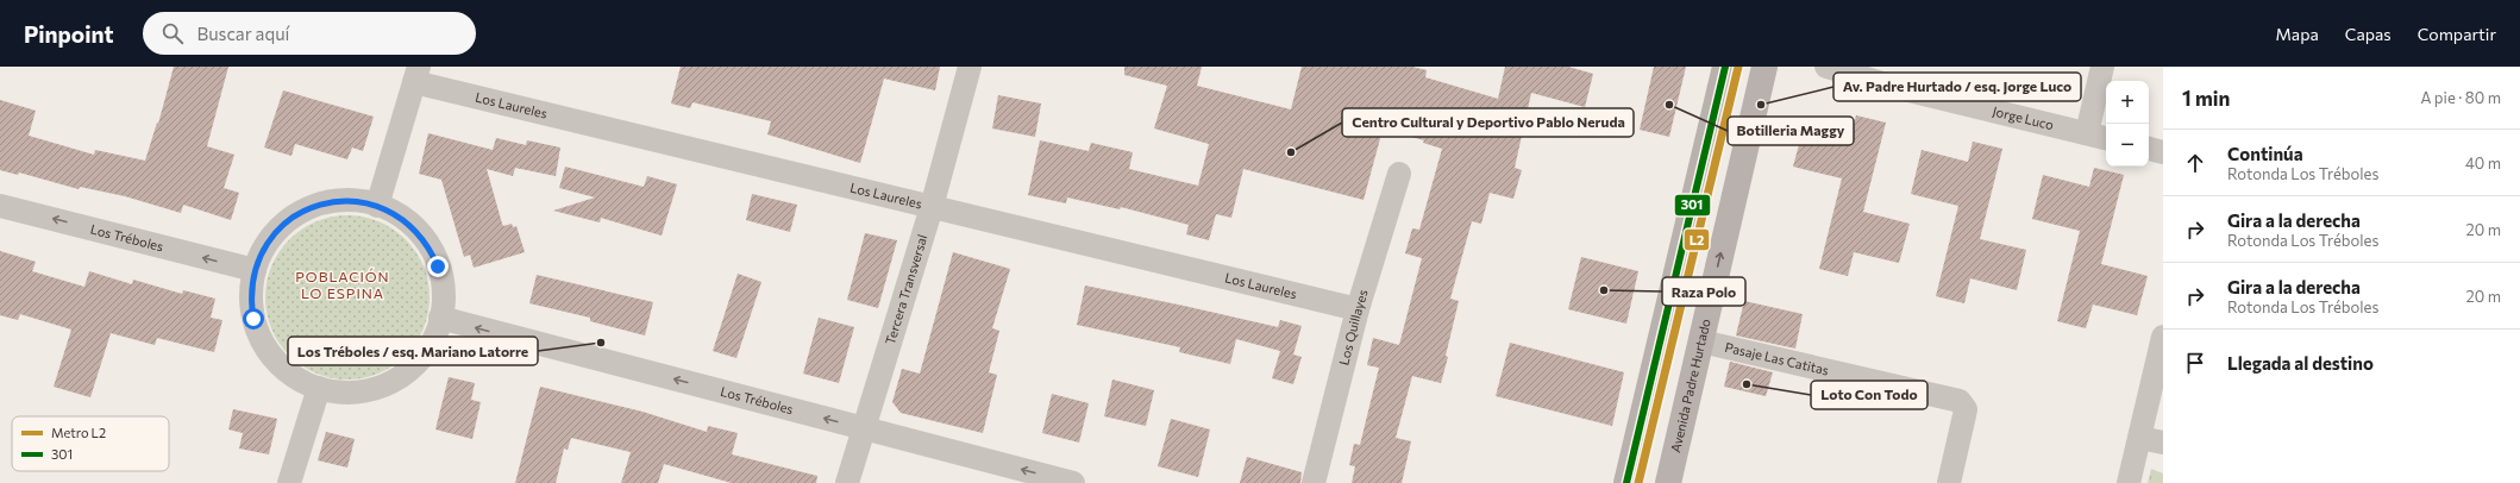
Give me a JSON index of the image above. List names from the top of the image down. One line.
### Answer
{"streets":{"main road":["Avenida Padre Hurtado"],"street":["Los Laureles","Jorge Luco","Los Tréboles","Tercera Transversal","Los Quillayes","Pasaje Las Catitas"]},"crossings":[["Los Laureles","Tercera Transversal"],["Los Laureles","Los Quillayes"],["Los Tréboles","Tercera Transversal"],["Pasaje Las Catitas","Avenida Padre Hurtado"]],"one_way":["Los Tréboles"],"districts":["POBLACIÓN LO ESPINA"],"places":["Botilleria Maggy","Av. Padre Hurtado / esq. Jorge Luco","Centro Cultural y Deportivo Pablo Neruda","Raza Polo","Los Tréboles / esq. Mariano Latorre","Loto Con Todo"],"lines":["metro line L2","transit line 301"],"legend":["Metro L2","301"],"page":{"header":"Pinpoint","search":"Buscar aquí","nav":["Mapa","Capas","Compartir"],"heading":["1 min","A pie · 80 m"],"map_buttons":["+","−"],"list":[["Continúa","Rotonda Los Tréboles","40 m"],["Gira a la derecha","Rotonda Los Tréboles","20 m"],["Gira a la derecha","Rotonda Los Tréboles","20 m"],"Llegada al destino"]}}
